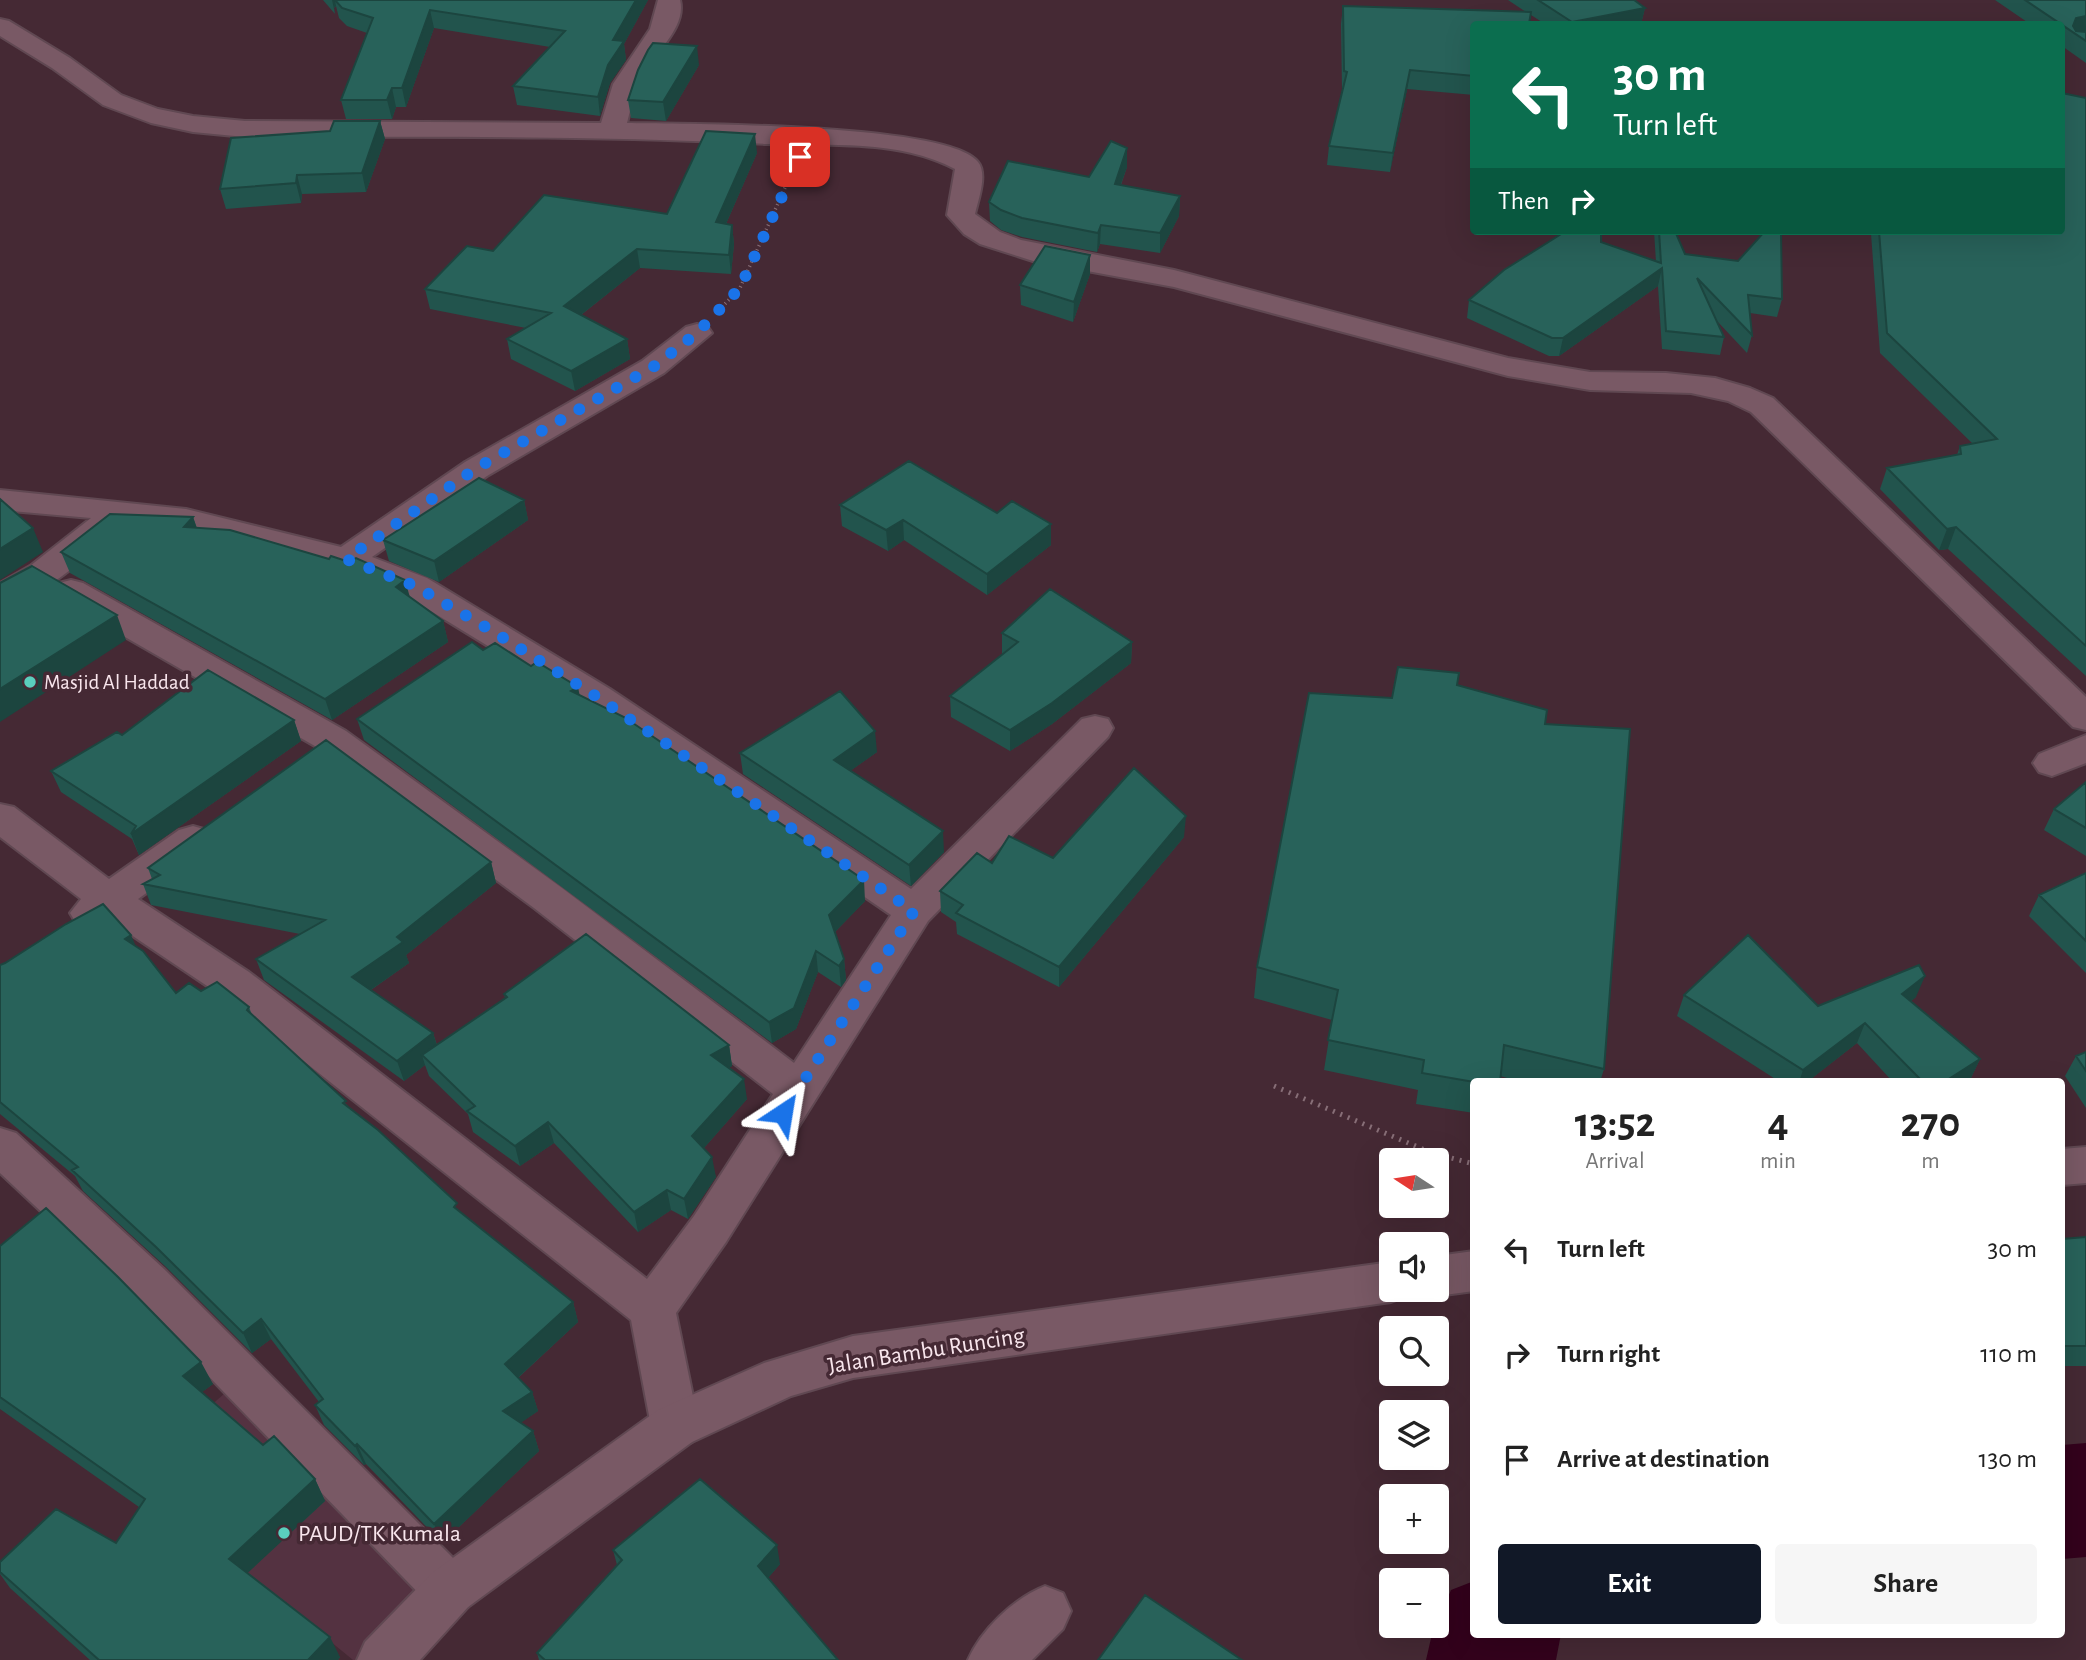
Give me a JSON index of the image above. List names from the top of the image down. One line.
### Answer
{"streets":{"street":["Jalan Bambu Runcing"]},"places":["Masjid Al Haddad","PAUD/TK Kumala"],"north":"left","page":{"turn":["30 m","Turn left"],"then":"Then","eta":["13:52","Arrival","4","min","270","m"],"map_buttons":["+","−"],"list":[{"name":"Turn left","value":"30 m"},{"name":"Turn right","value":"110 m"},{"name":"Arrive at destination","value":"130 m"}],"buttons":["Exit","Share"]}}
